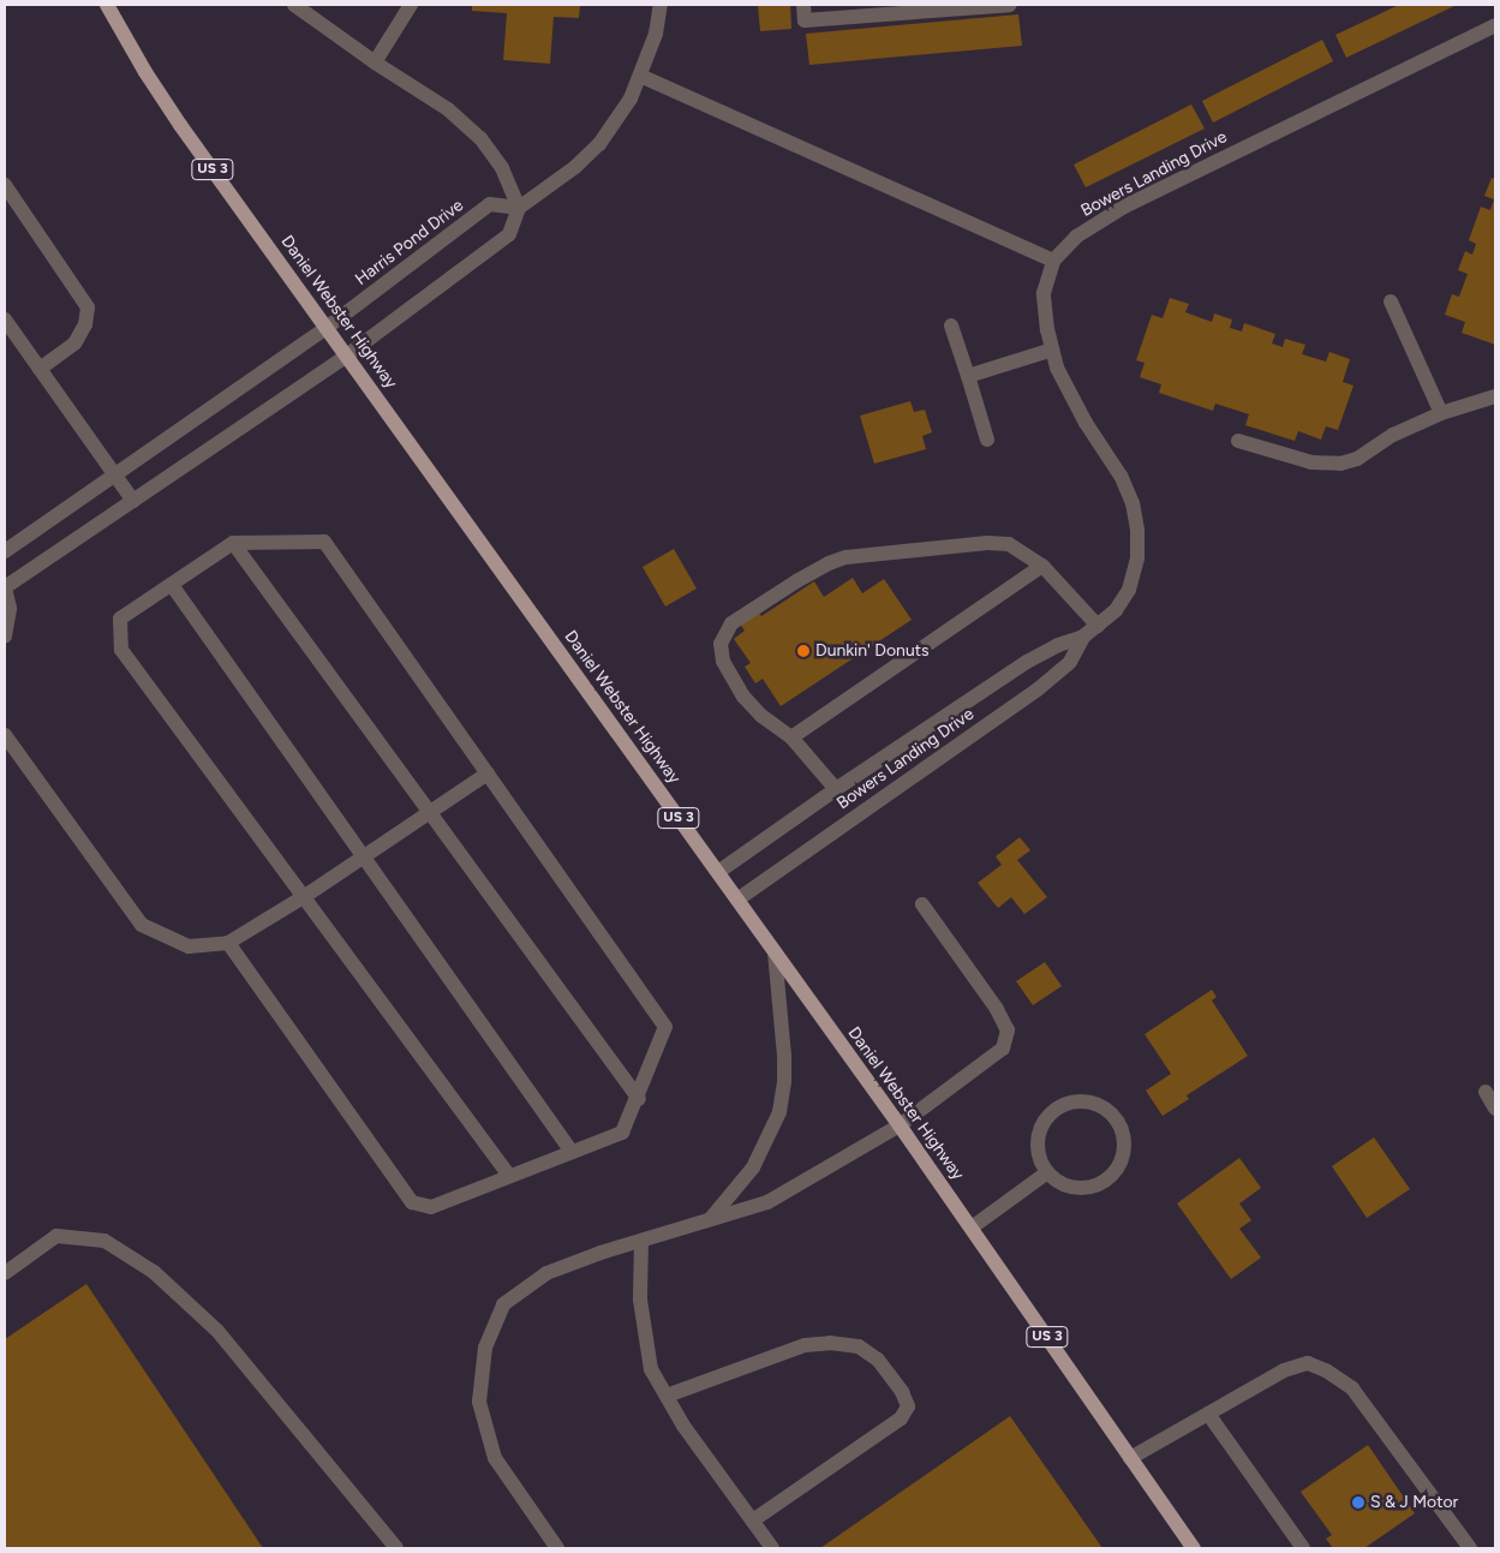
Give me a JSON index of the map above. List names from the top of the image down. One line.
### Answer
{"streets":{"main road":["US 3","Daniel Webster Highway"],"street":["Bowers Landing Drive","Harris Pond Drive"]},"crossings":[["Bowers Landing Drive","Daniel Webster Highway"],["Harris Pond Drive","Daniel Webster Highway"]],"places":["Dunkin' Donuts","S & J Motor"]}
